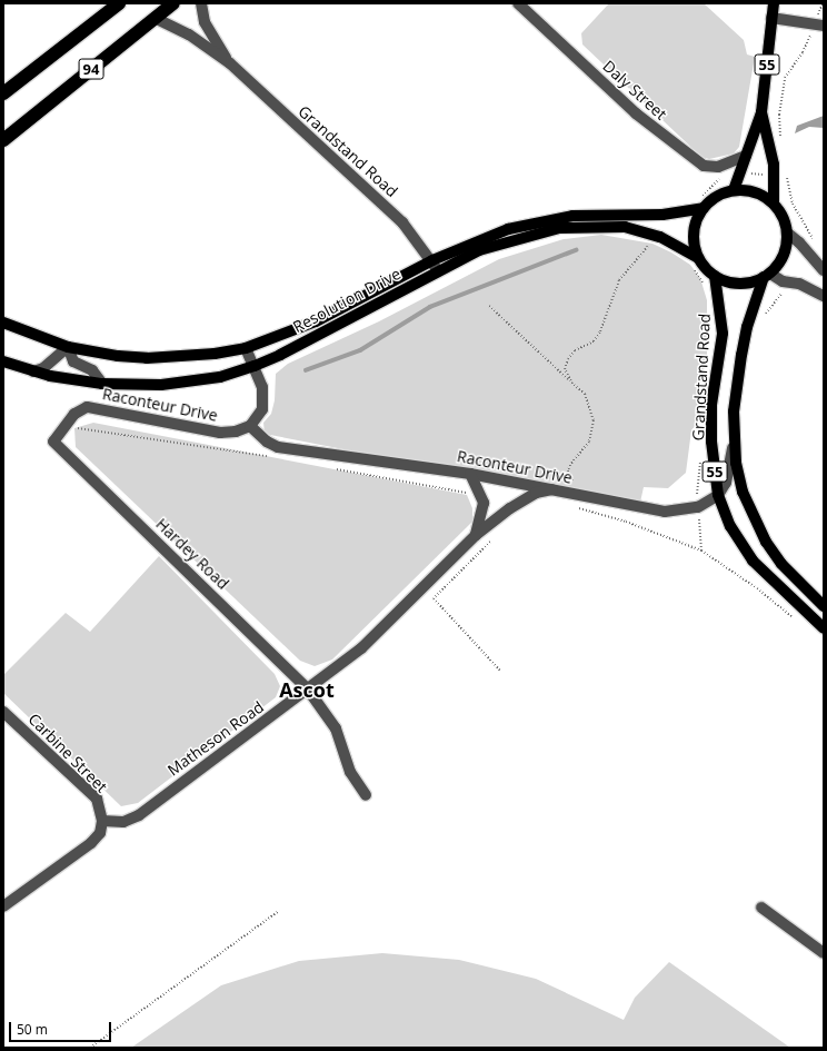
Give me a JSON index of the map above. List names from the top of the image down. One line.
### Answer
{"streets":{"highway":["94"],"main road":["55","Grandstand Road","Resolution Drive"],"street":["Daly Street","Raconteur Drive","Hardey Road","Matheson Road","Carbine Street"]},"crossings":[["55","Daly Street"],["55","Grandstand Road"],["55","Resolution Drive"],["94","Grandstand Road"],["Grandstand Road","Resolution Drive"],["Grandstand Road","Raconteur Drive"],["Raconteur Drive","Hardey Road"],["Raconteur Drive","Matheson Road"],["Hardey Road","Matheson Road"],["Matheson Road","Carbine Street"]],"districts":["Ascot"],"scale_bar":"50 m"}
